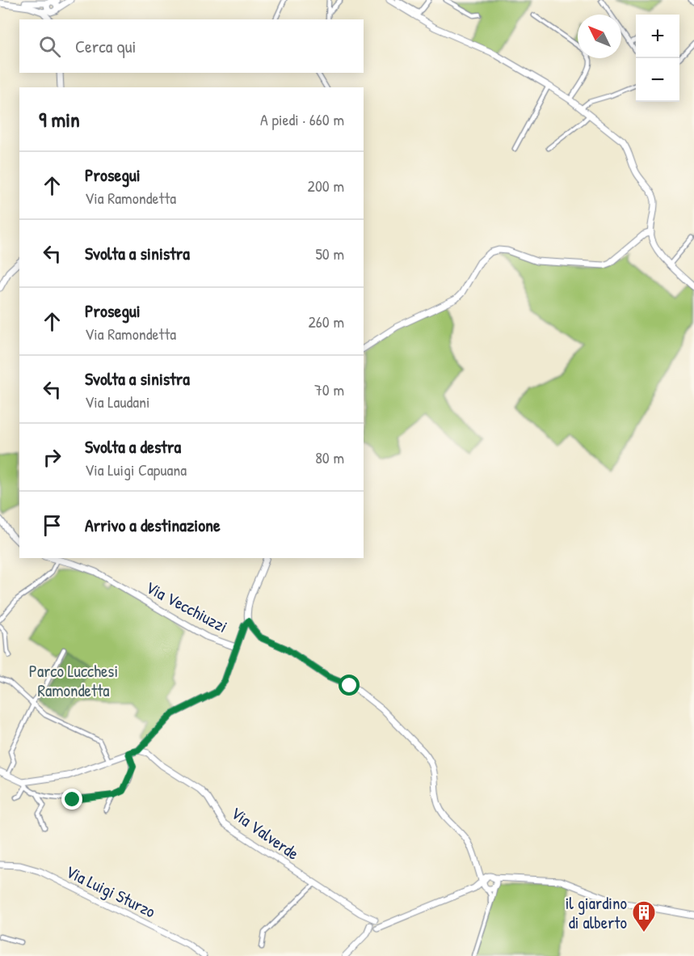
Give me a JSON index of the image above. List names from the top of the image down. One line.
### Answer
{"streets":{"street":["Via Vecchiuzzi","Via Valverde","Via Luigi Sturzo"]},"parks":["Parco Lucchesi Ramondetta"],"places":{"building":["il giardino di alberto"]},"north":"top left","page":{"map_buttons":["+","−"],"search":"Cerca qui","heading":["9 min","A piedi · 660 m"],"list":[["Prosegui","Via Ramondetta","200 m"],["Svolta a sinistra","50 m"],["Prosegui","Via Ramondetta","260 m"],["Svolta a sinistra","Via Laudani","70 m"],["Svolta a destra","Via Luigi Capuana","80 m"],"Arrivo a destinazione"]}}
